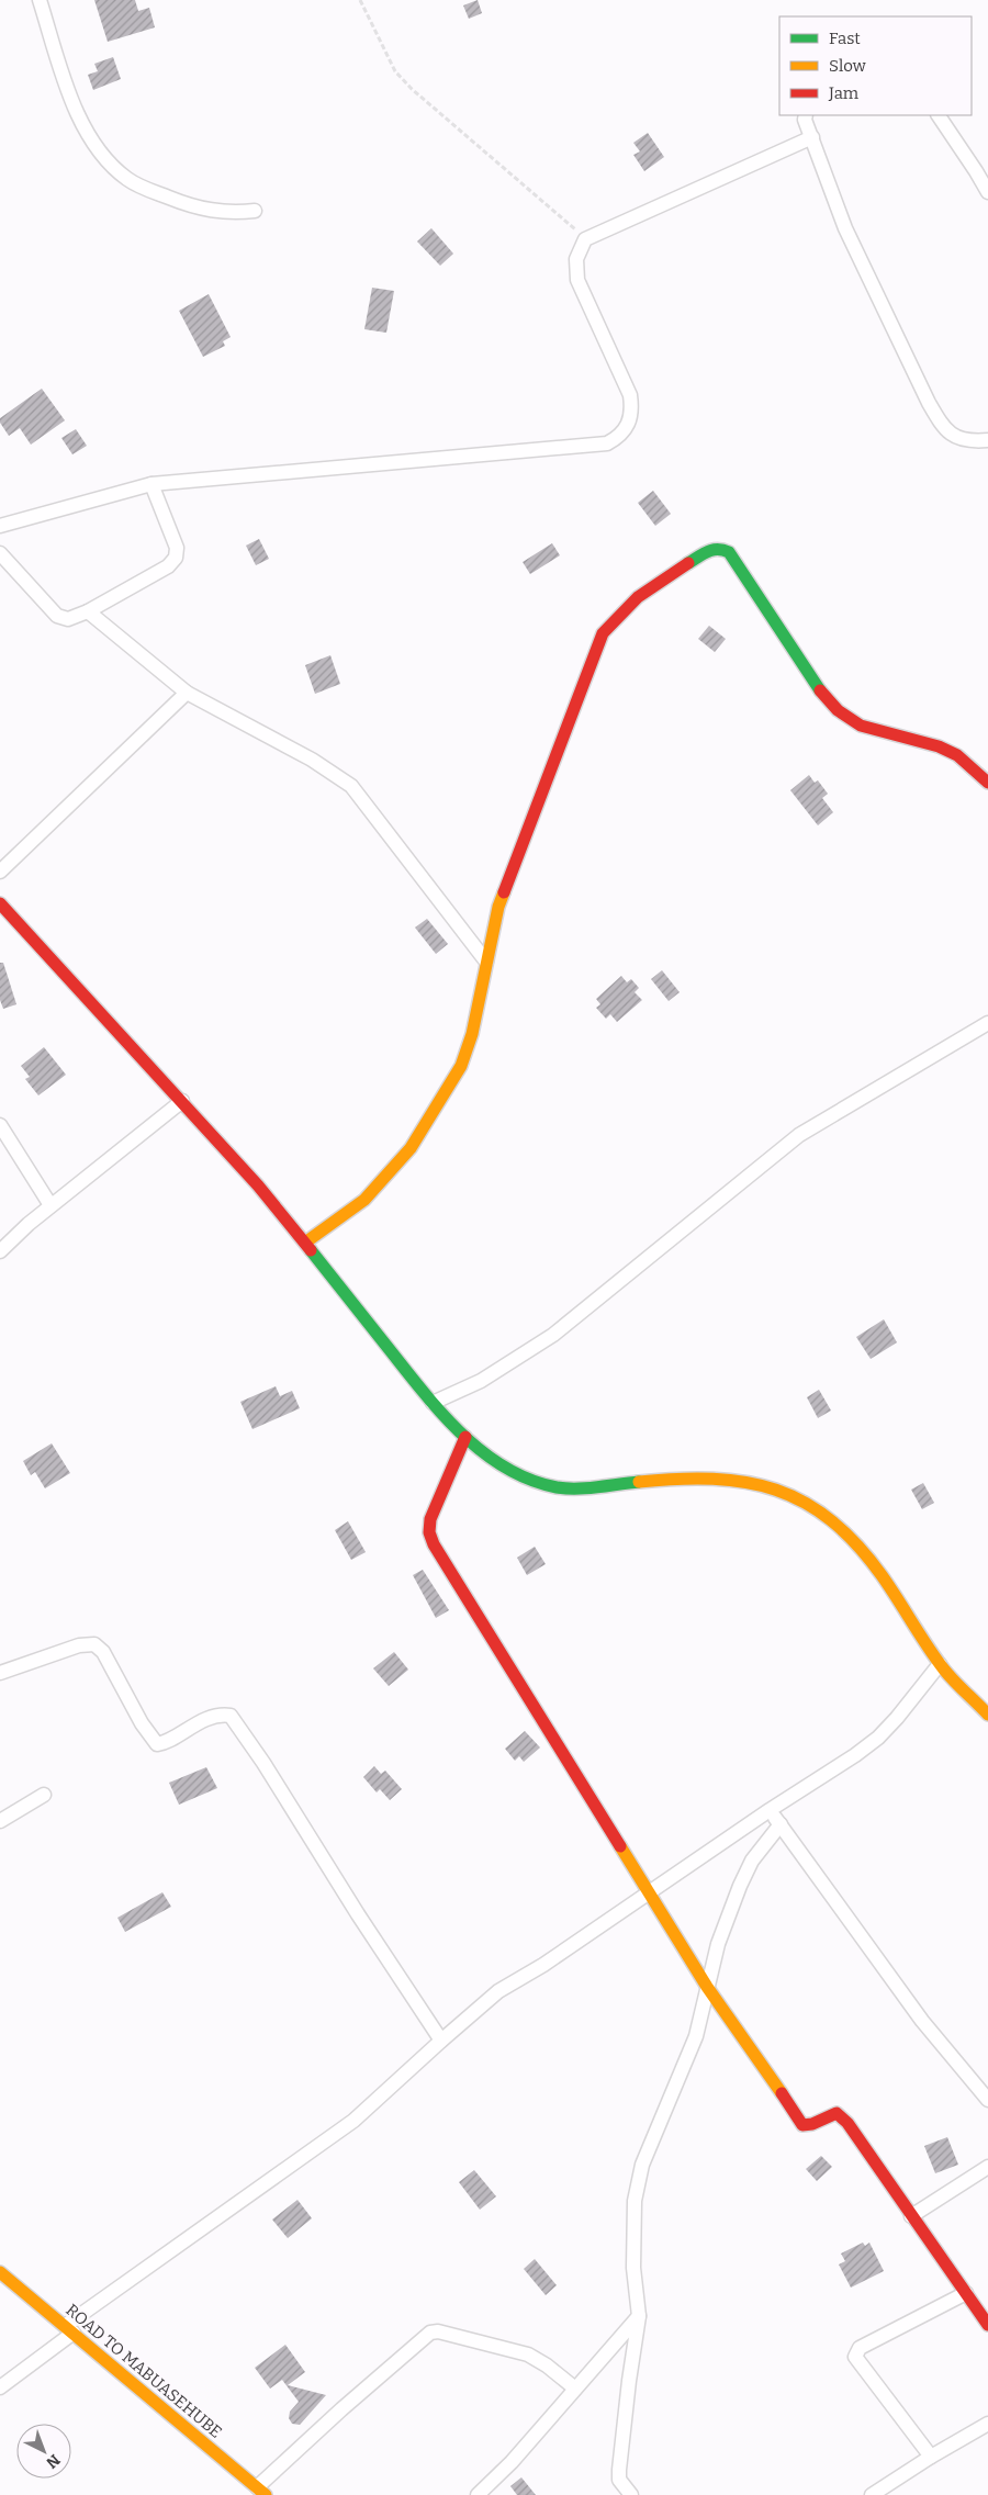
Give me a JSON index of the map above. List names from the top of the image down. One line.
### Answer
{"streets":{"street":["ROAD TO MABUASEHUBE"]},"legend":["Fast","Slow","Jam"],"north":"bottom right"}
